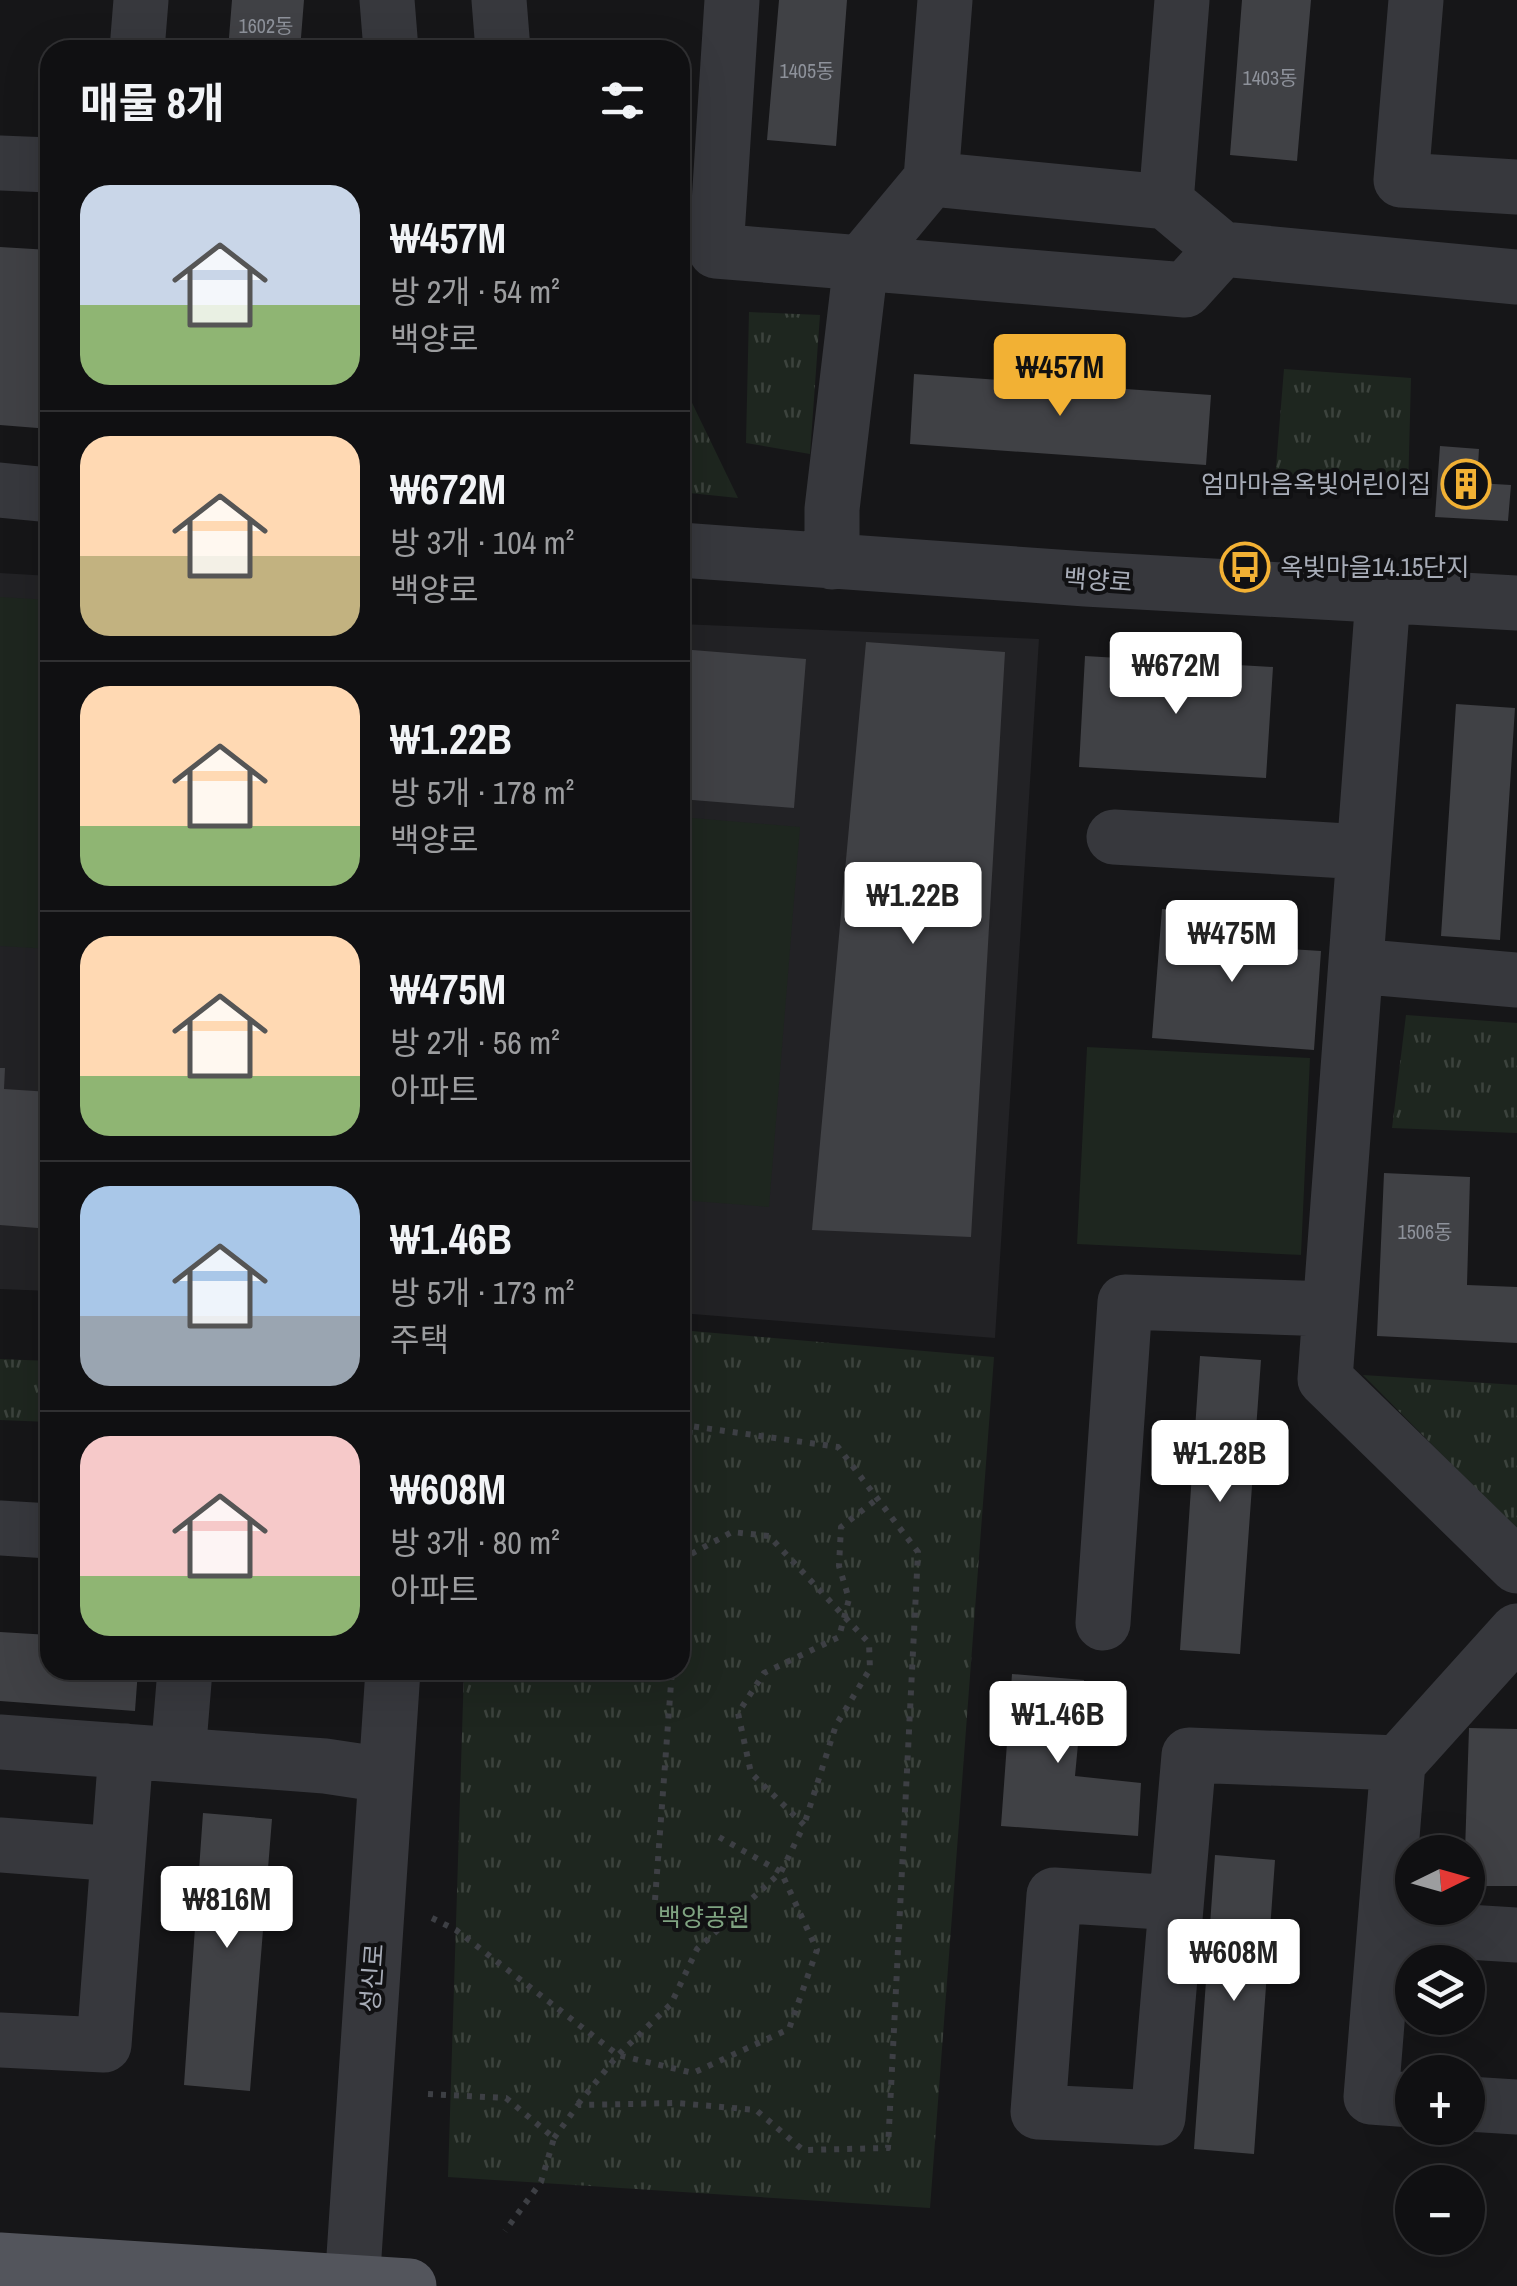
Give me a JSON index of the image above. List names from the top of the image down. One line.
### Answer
{"streets":{"street":["백양로","성신로"]},"parks":["백양공원"],"places":{"building":["엄마마음옥빛어린이집"],"bus stop":["옥빛마을14.15단지"]},"house_numbers":["1602동","1405동","1403동","1506동"],"north":"right","page":{"heading":"매물 8개","list":[{"name":"₩457M","note":"방 2개 · 54 m² · 백양로"},{"name":"₩672M","note":"방 3개 · 104 m² · 백양로"},{"name":"₩1.22B","note":"방 5개 · 178 m² · 백양로"},{"name":"₩475M","note":"방 2개 · 56 m² · 아파트"},{"name":"₩1.46B","note":"방 5개 · 173 m² · 주택"},{"name":"₩608M","note":"방 3개 · 80 m² · 아파트"}],"price":["₩457M","₩672M","₩1.22B","₩475M","₩1.28B","₩1.46B","₩816M","₩608M"],"map_buttons":["+","−"]}}
